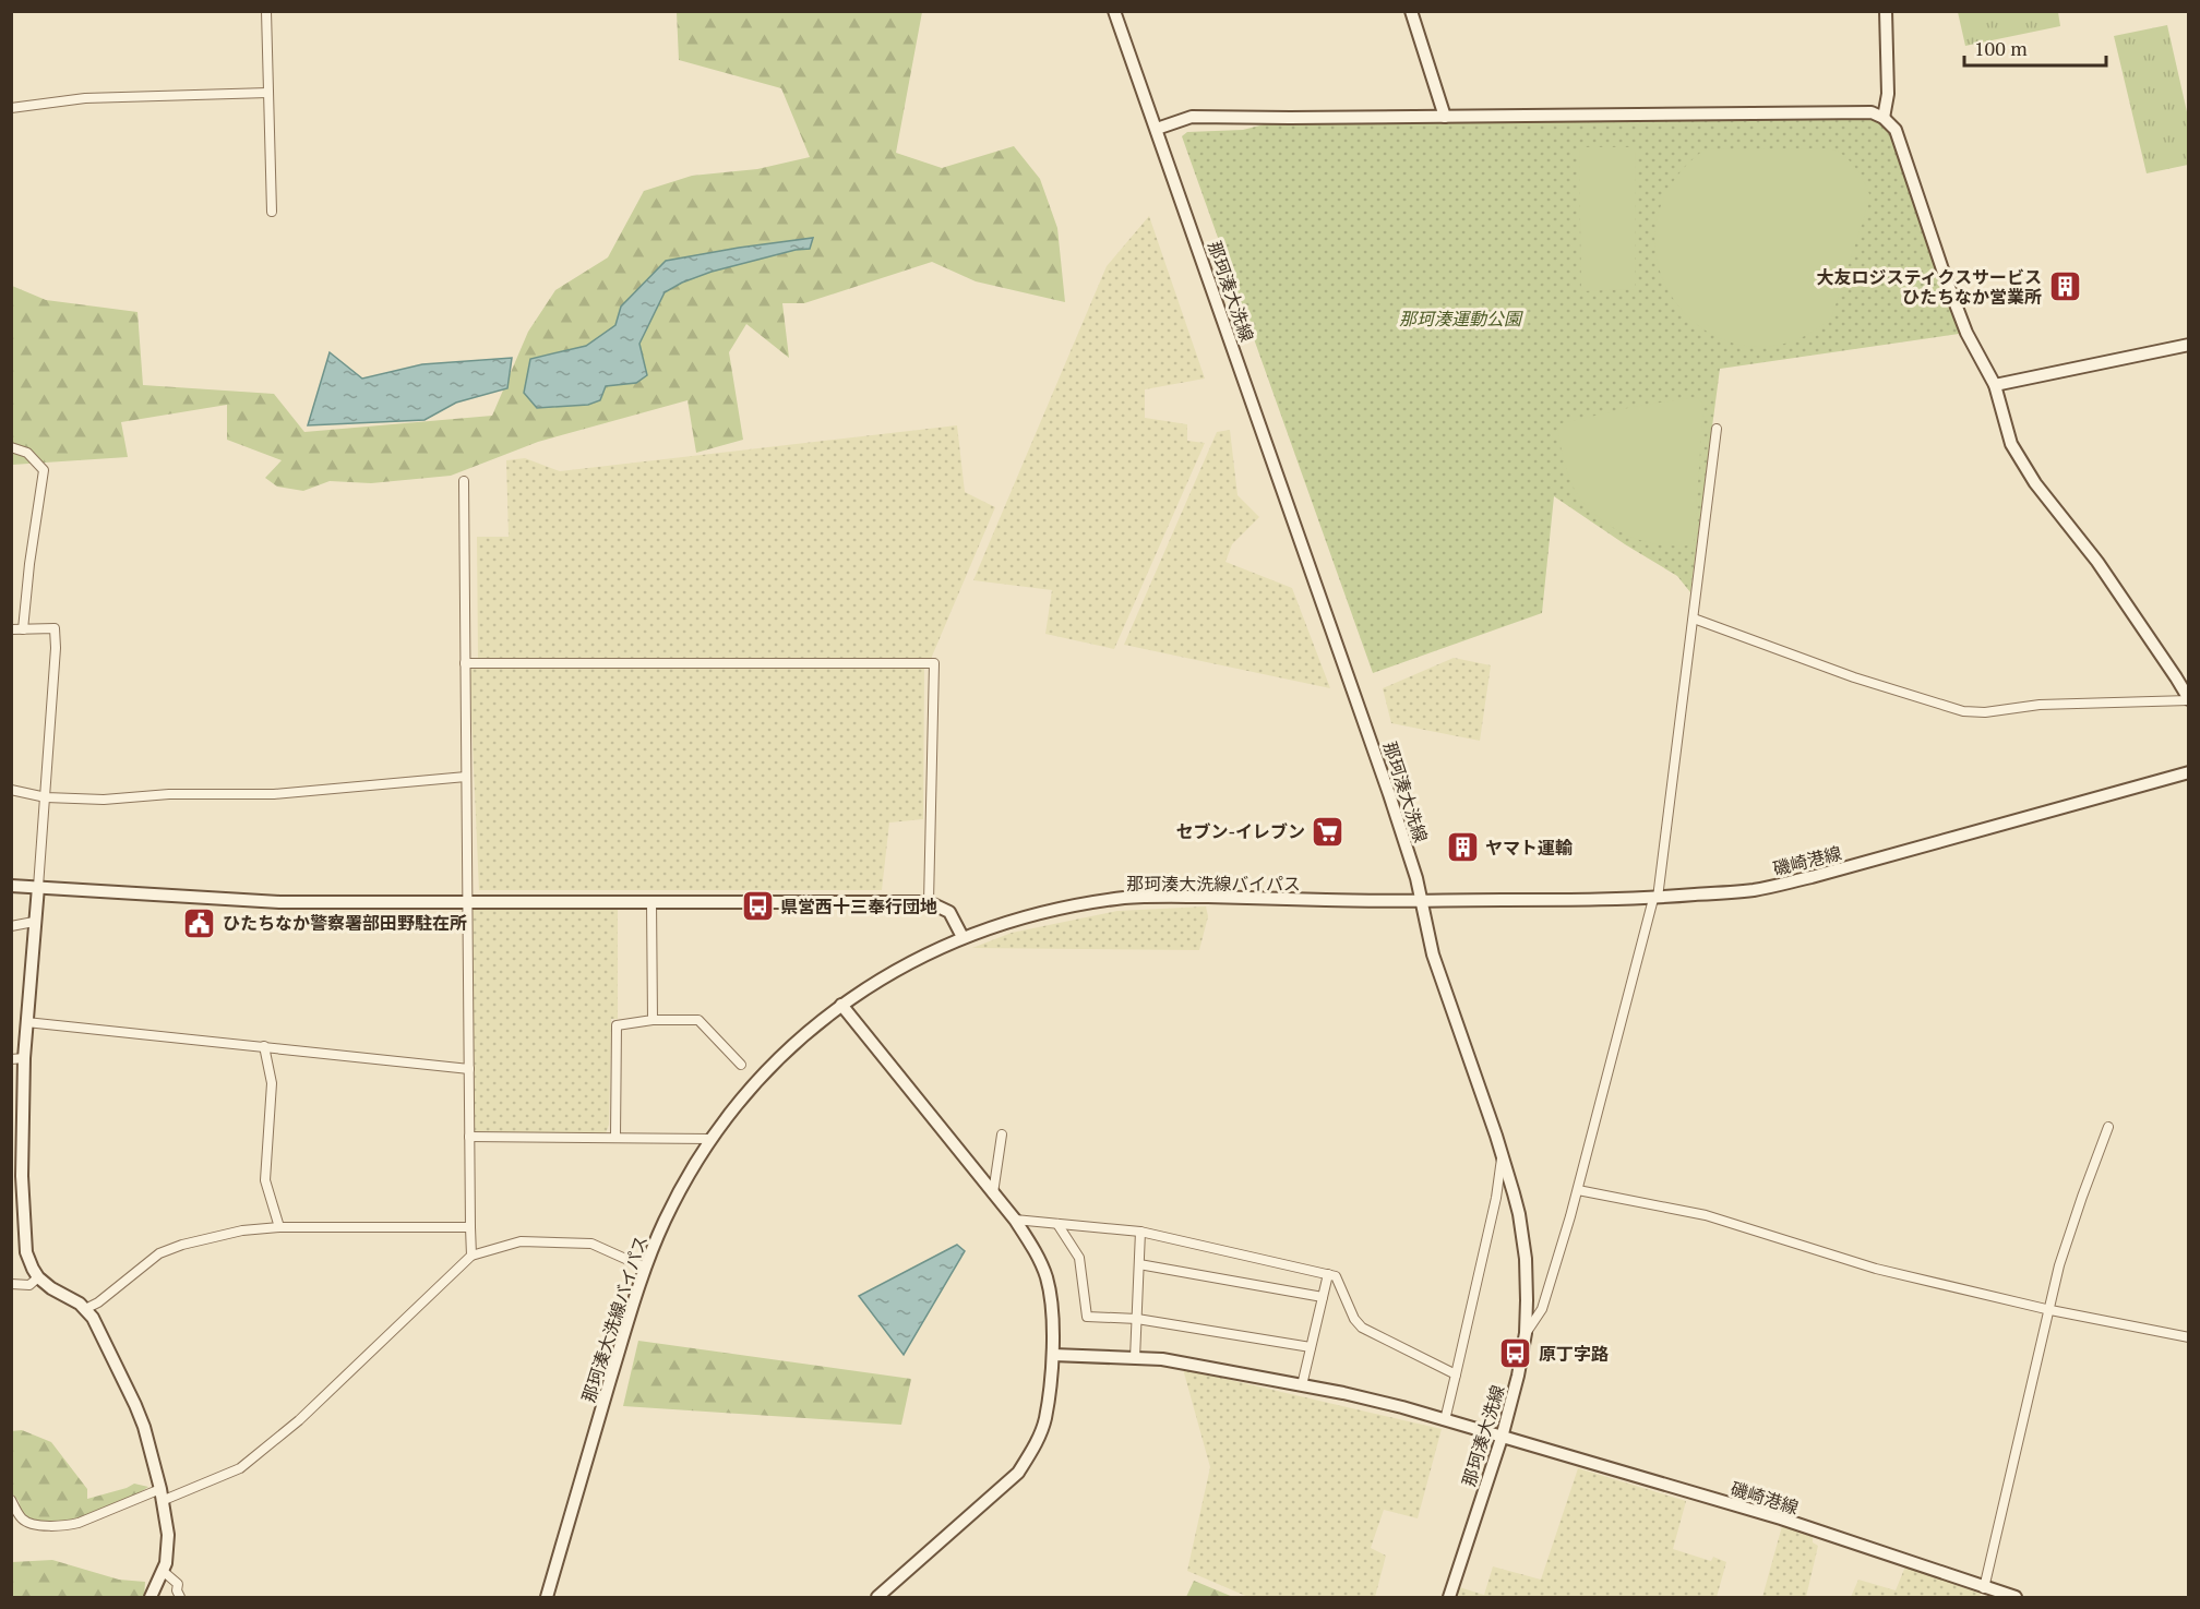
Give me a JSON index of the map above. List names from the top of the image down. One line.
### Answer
{"streets":{"street":["那珂湊大洗線","磯崎港線","那珂湊大洗線バイパス"]},"crossings":[["那珂湊大洗線","磯崎港線"],["那珂湊大洗線","那珂湊大洗線バイパス"],["磯崎港線","那珂湊大洗線バイパス"]],"parks":["那珂湊運動公園"],"places":{"building":["大友ロジスティクスサービス ひたちなか営業所","ヤマト運輸"],"supermarket":["セブン-イレブン"],"bus stop":["県営西十三奉行団地","原丁字路"],"public building":["ひたちなか警察署部田野駐在所"]},"scale_bar":"100 m"}
